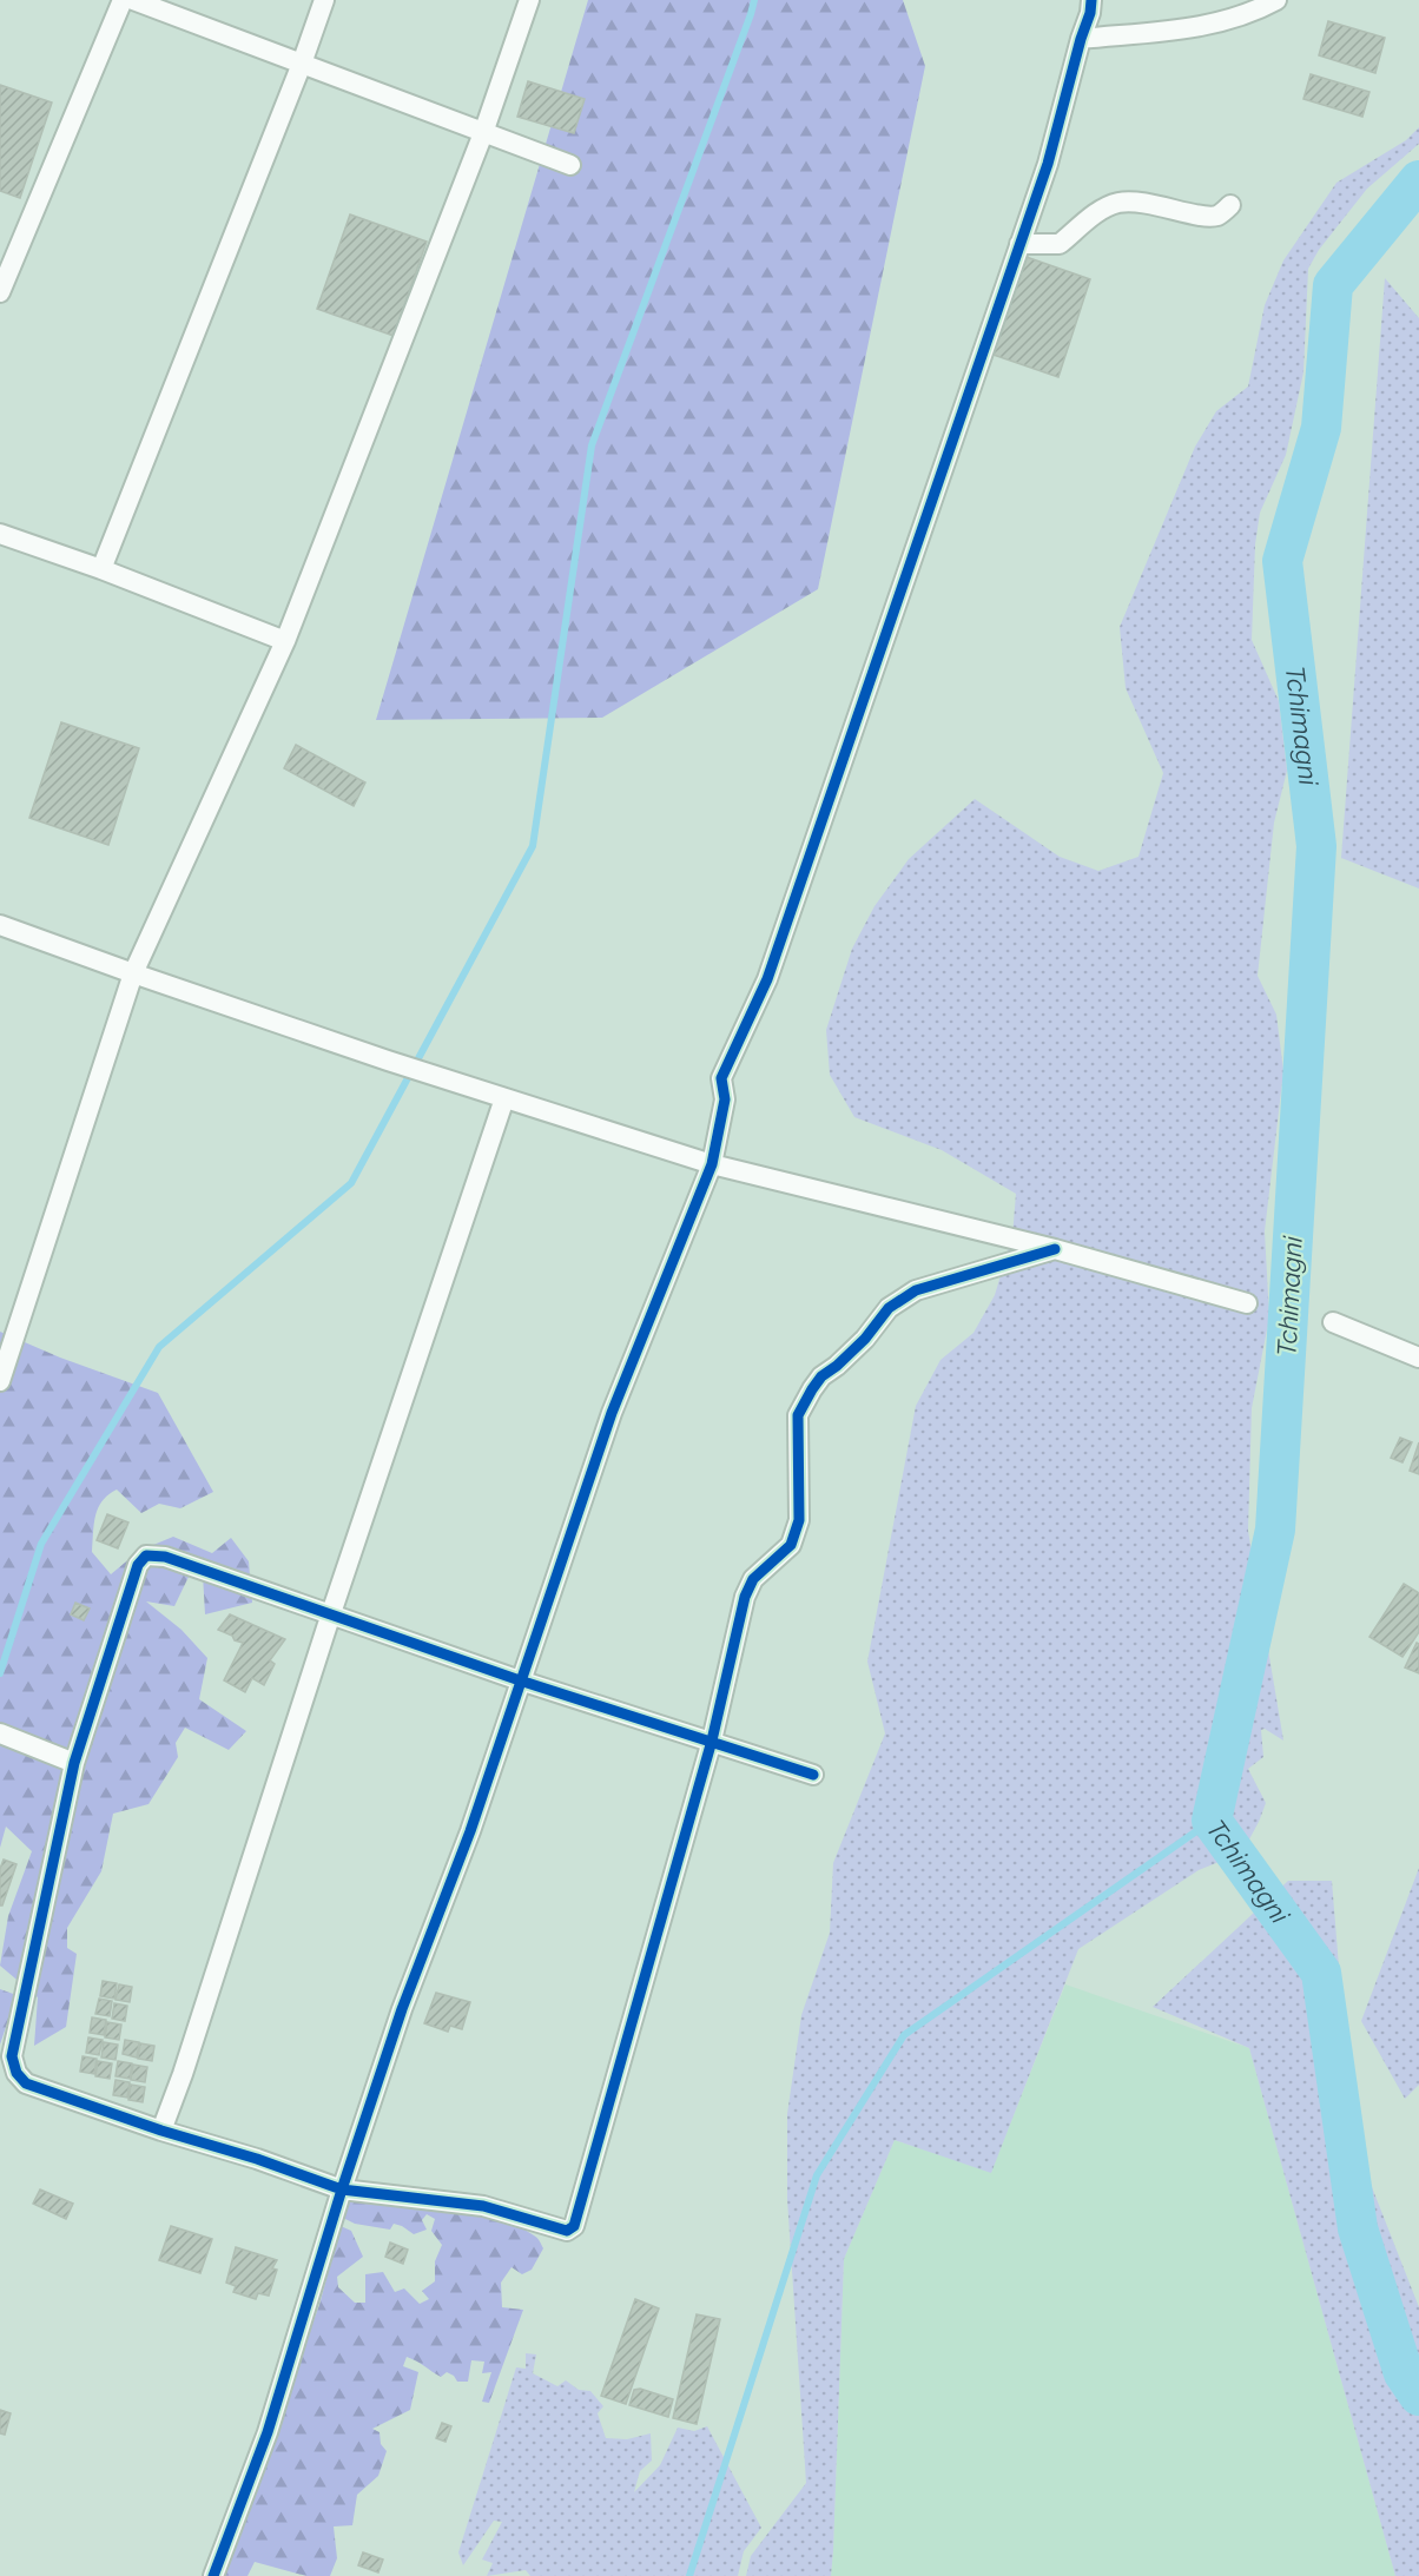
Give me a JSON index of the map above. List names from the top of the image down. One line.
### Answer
{"water":["Tchimagni"]}
